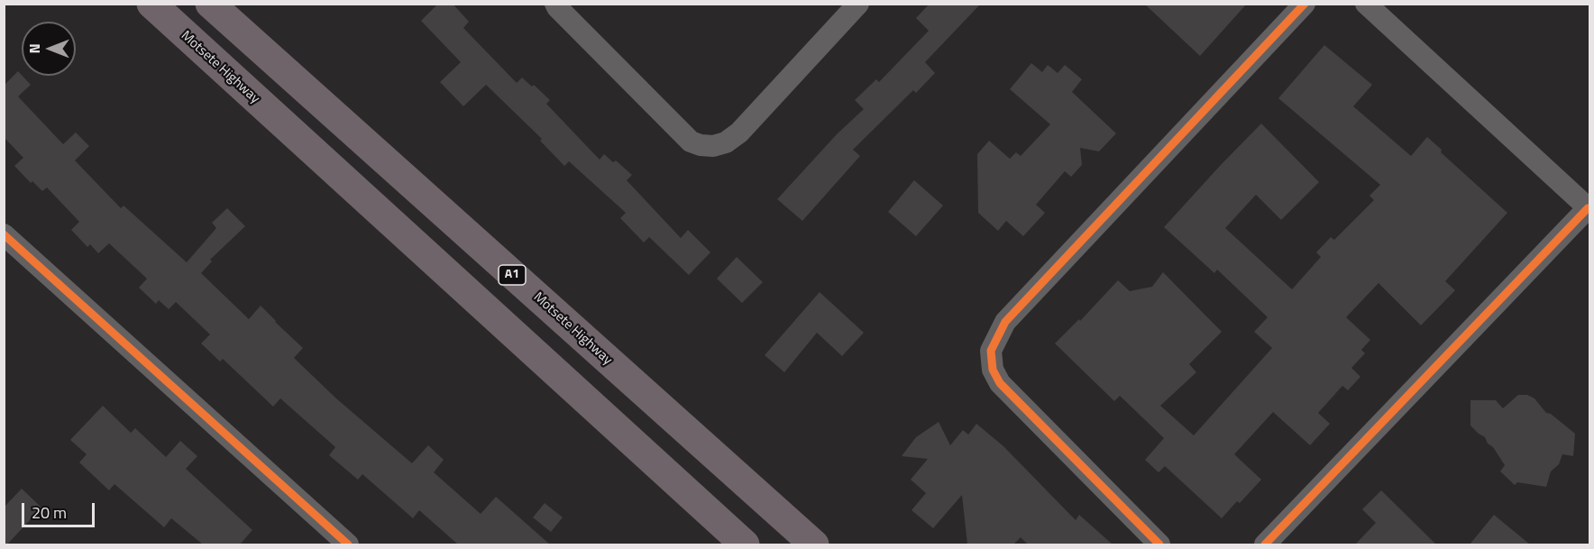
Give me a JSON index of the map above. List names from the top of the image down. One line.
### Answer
{"streets":{"highway":["Motsete Highway","A1"]},"scale_bar":"20 m","north":"left"}
